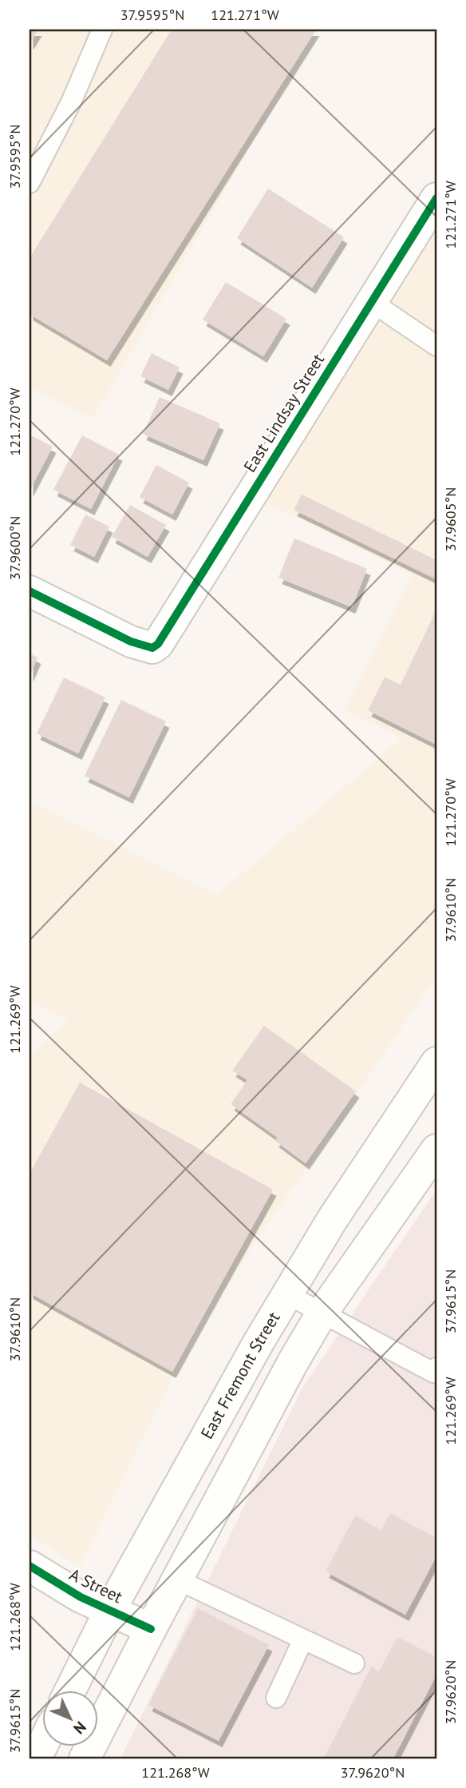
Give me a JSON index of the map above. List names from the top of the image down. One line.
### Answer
{"streets":{"main road":["East Lindsay Street","East Fremont Street","A Street"]},"crossings":[["East Fremont Street","A Street"]],"north":"bottom right","coordinates":["37.9595°N","121.271°W","121.270°W","37.9605°N","37.9600°N","37.9610°N","121.269°W","37.9615°N","121.268°W","37.9620°N"]}
